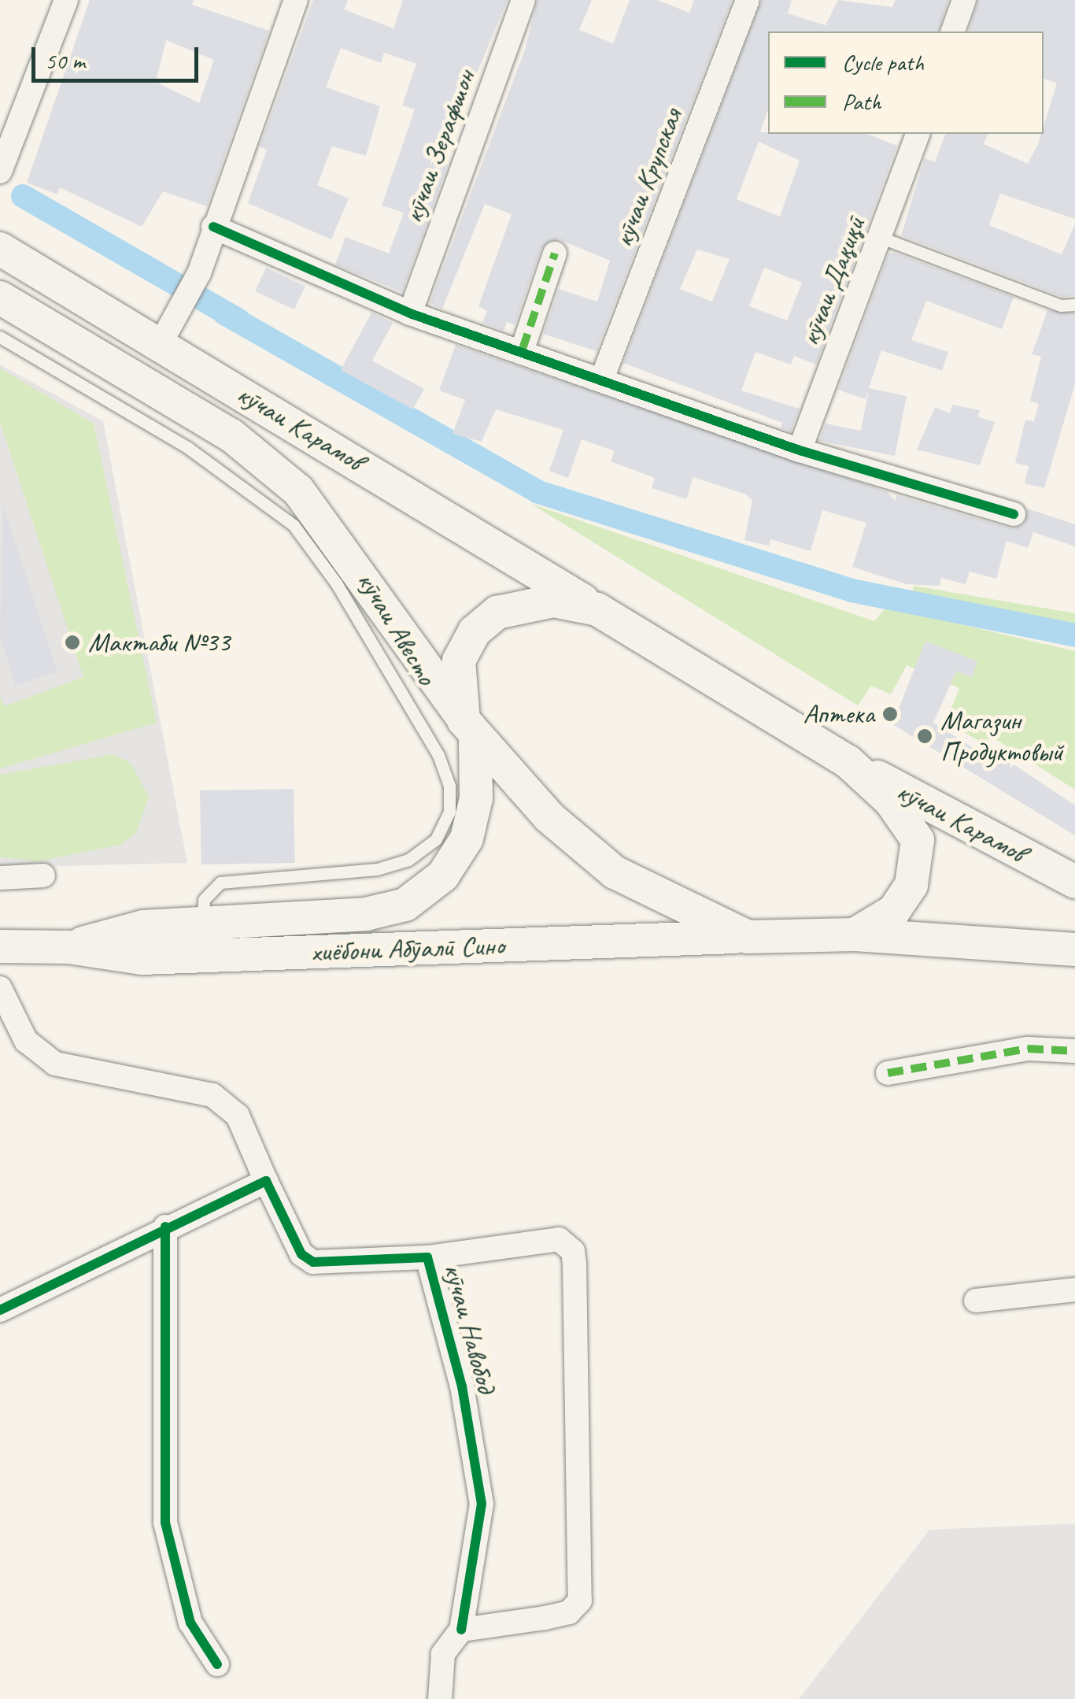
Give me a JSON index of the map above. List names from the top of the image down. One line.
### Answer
{"streets":{"main road":["кӯчаи Карамов","хиёбони Абӯалӣ Сино"],"street":["кӯчаи Зерафшон","кӯчаи Крупская","кӯчаи Дақиқӣ","кӯчаи Навобод"],"lane":["кӯчаи Авесто"]},"crossings":[["кӯчаи Карамов","хиёбони Абӯалӣ Сино"],["кӯчаи Авесто","хиёбони Абӯалӣ Сино"]],"places":["Мактаби №33","Аптека","Магазин Продуктовый"],"legend":["Cycle path","Path"],"scale_bar":"50 m"}
